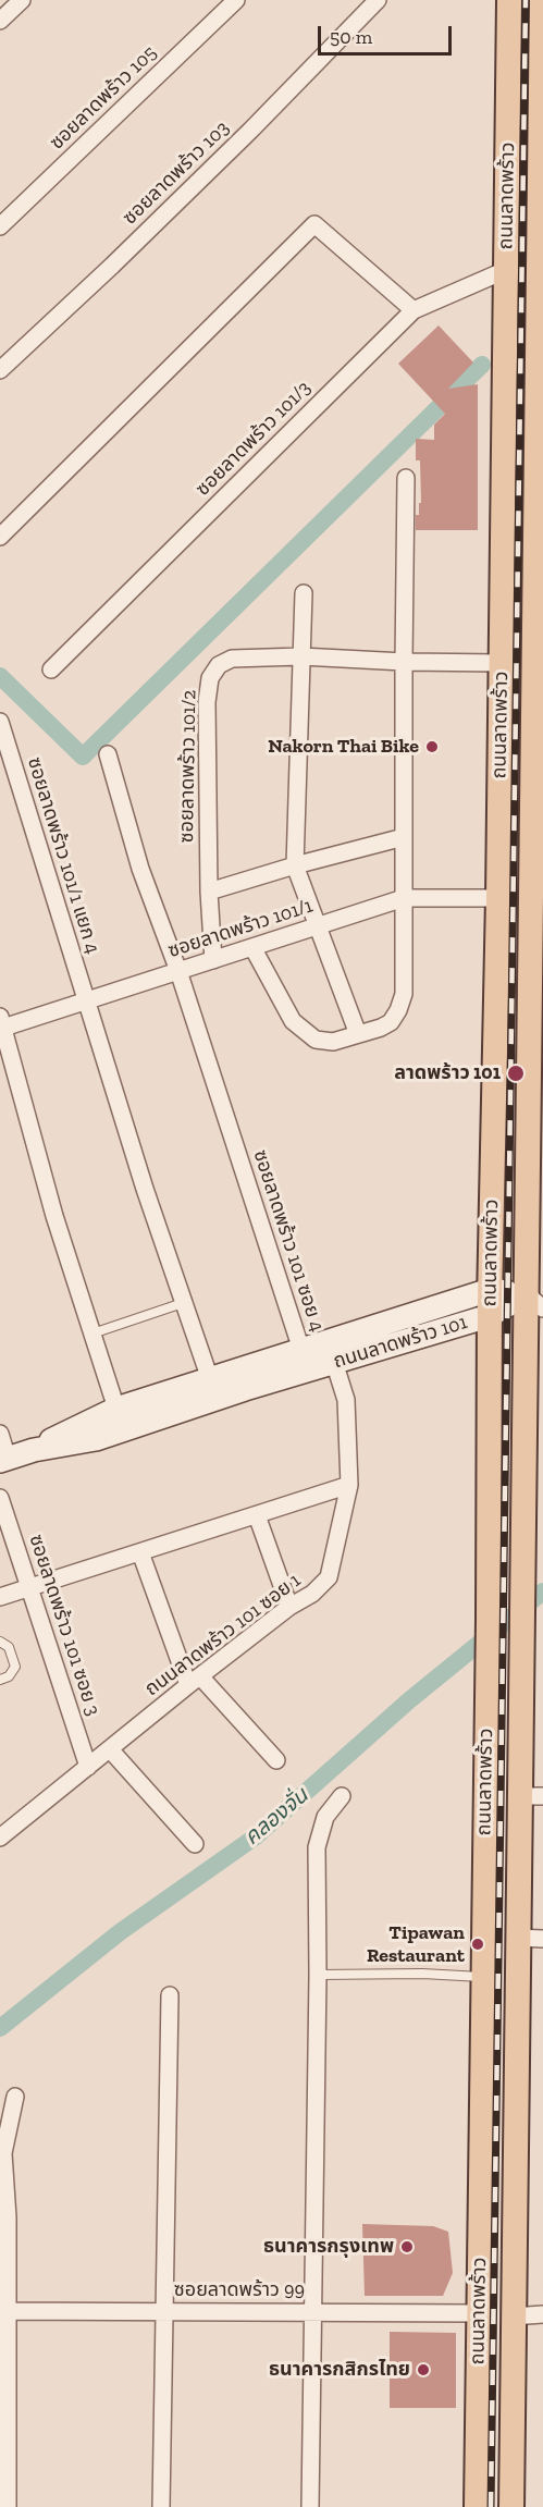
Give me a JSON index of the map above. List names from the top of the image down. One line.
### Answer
{"streets":{"main road":["ถนนลาดพร้าว"],"street":["ซอยลาดพร้าว 105","ซอยลาดพร้าว 103","ซอยลาดพร้าว 101/3","ซอยลาดพร้าว 101/2","ซอยลาดพร้าว 101/1 แยก 4","ซอยลาดพร้าว 101/1","ซอยลาดพร้าว 101 ซอย 4","ถนนลาดพร้าว 101","ซอยลาดพร้าว 101 ซอย 3","ถนนลาดพร้าว 101 ซอย 1","ซอยลาดพร้าว 99"]},"crossings":[["ถนนลาดพร้าว","ซอยลาดพร้าว 101/3"],["ถนนลาดพร้าว","ซอยลาดพร้าว 101/2"],["ถนนลาดพร้าว","ซอยลาดพร้าว 101/1"],["ถนนลาดพร้าว","ถนนลาดพร้าว 101"],["ถนนลาดพร้าว","ซอยลาดพร้าว 99"],["ซอยลาดพร้าว 101/2","ซอยลาดพร้าว 101/1"],["ซอยลาดพร้าว 101/1 แยก 4","ซอยลาดพร้าว 101/1"],["ซอยลาดพร้าว 101/1 แยก 4","ถนนลาดพร้าว 101"],["ซอยลาดพร้าว 101/1","ซอยลาดพร้าว 101 ซอย 4"],["ซอยลาดพร้าว 101 ซอย 4","ถนนลาดพร้าว 101"],["ถนนลาดพร้าว 101","ถนนลาดพร้าว 101 ซอย 1"],["ซอยลาดพร้าว 101 ซอย 3","ถนนลาดพร้าว 101 ซอย 1"]],"water":["คลองจั่น"],"places":["Nakorn Thai Bike","ลาดพร้าว 101","Tipawan Restaurant","ธนาคารกรุงเทพ","ธนาคารกสิกรไทย"],"scale_bar":"50 m"}
